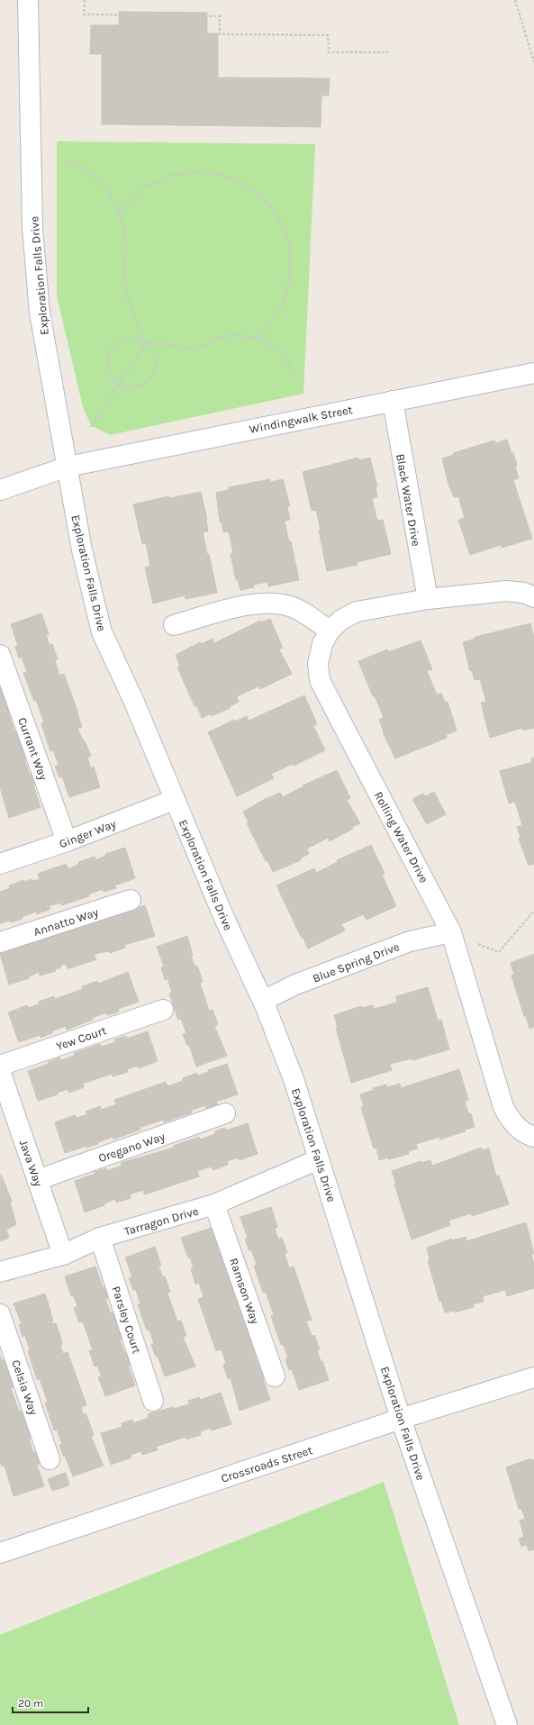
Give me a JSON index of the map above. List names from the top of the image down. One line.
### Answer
{"streets":{"street":["Exploration Falls Drive","Windingwalk Street","Black Water Drive","Currant Way","Ginger Way","Rolling Water Drive","Annatto Way","Blue Spring Drive","Yew Court","Oregano Way","Java Way","Tarragon Drive","Ramson Way","Parsley Court","Celsia Way","Crossroads Street"]},"crossings":[["Exploration Falls Drive","Windingwalk Street"],["Exploration Falls Drive","Ginger Way"],["Exploration Falls Drive","Blue Spring Drive"],["Exploration Falls Drive","Tarragon Drive"],["Exploration Falls Drive","Crossroads Street"],["Windingwalk Street","Black Water Drive"],["Black Water Drive","Rolling Water Drive"],["Currant Way","Ginger Way"],["Rolling Water Drive","Blue Spring Drive"],["Oregano Way","Java Way"],["Java Way","Tarragon Drive"],["Tarragon Drive","Ramson Way"],["Tarragon Drive","Parsley Court"]],"scale_bar":"20 m"}
